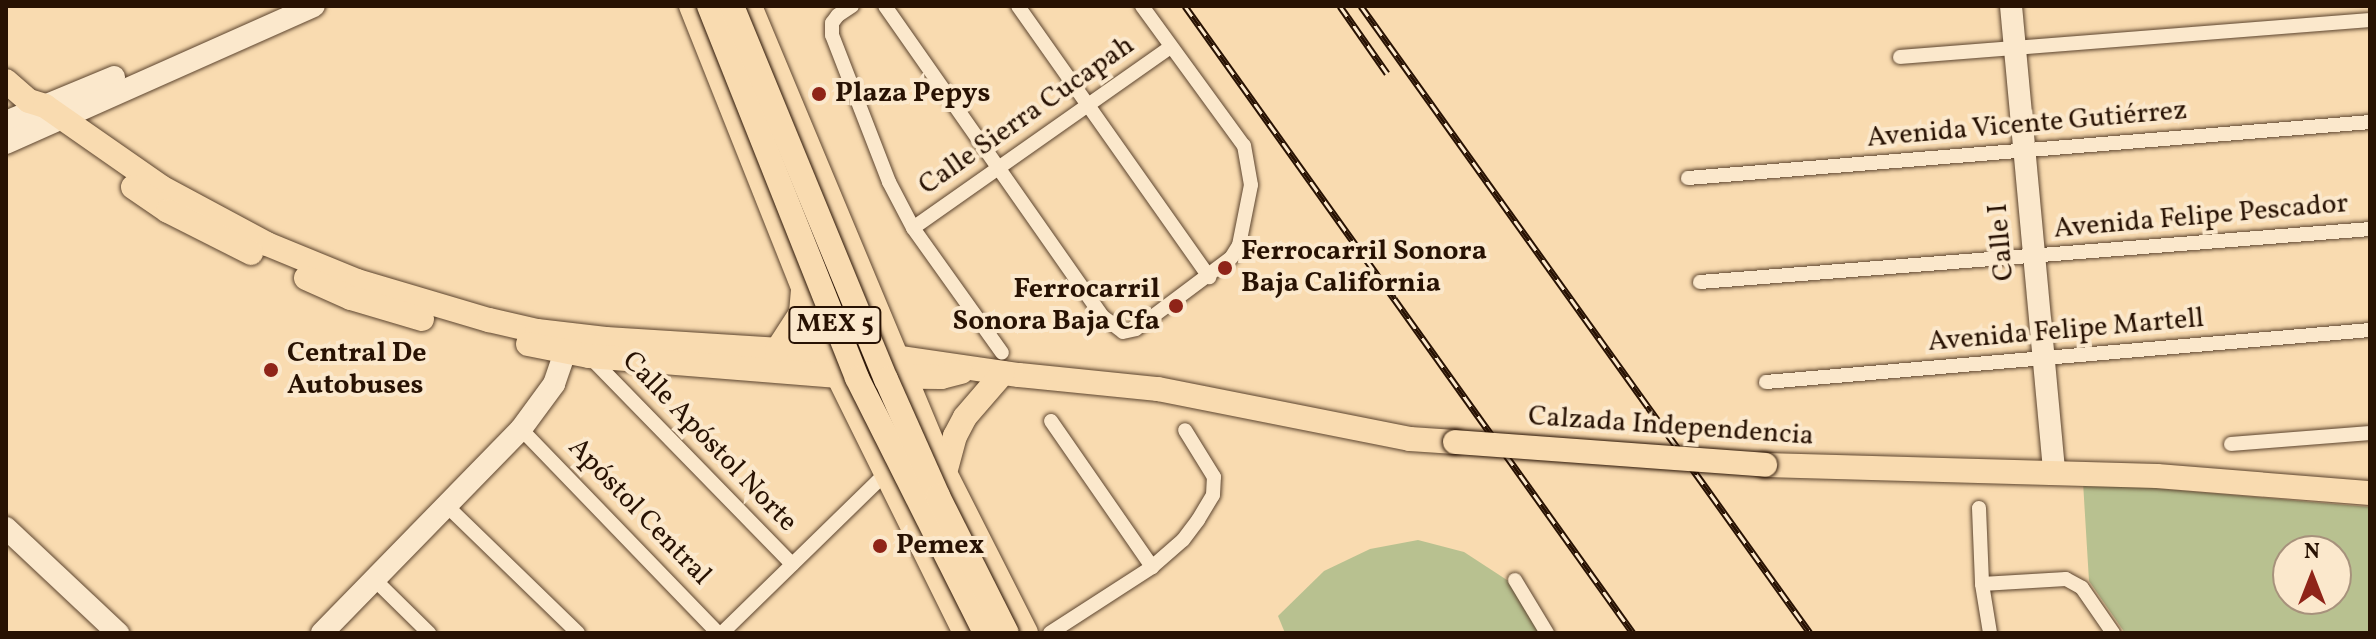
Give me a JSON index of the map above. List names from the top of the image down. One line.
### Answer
{"streets":{"main road":["MEX 5","Calzada Independencia"],"street":["Calle Sierra Cucapah","Avenida Vicente Gutiérrez","Avenida Felipe Pescador","Calle I","Avenida Felipe Martell","Calle Apóstol Norte","Apóstol Central"]},"crossings":[["Avenida Vicente Gutiérrez","Calle I"],["Avenida Felipe Pescador","Calle I"],["Calle I","Avenida Felipe Martell"],["Calle I","Calzada Independencia"],["Calzada Independencia","Calle Apóstol Norte"]],"places":["Plaza Pepys","Ferrocarril Sonora Baja California","Ferrocarril Sonora Baja Cfa","Central De Autobuses","Pemex"],"north":"top"}
